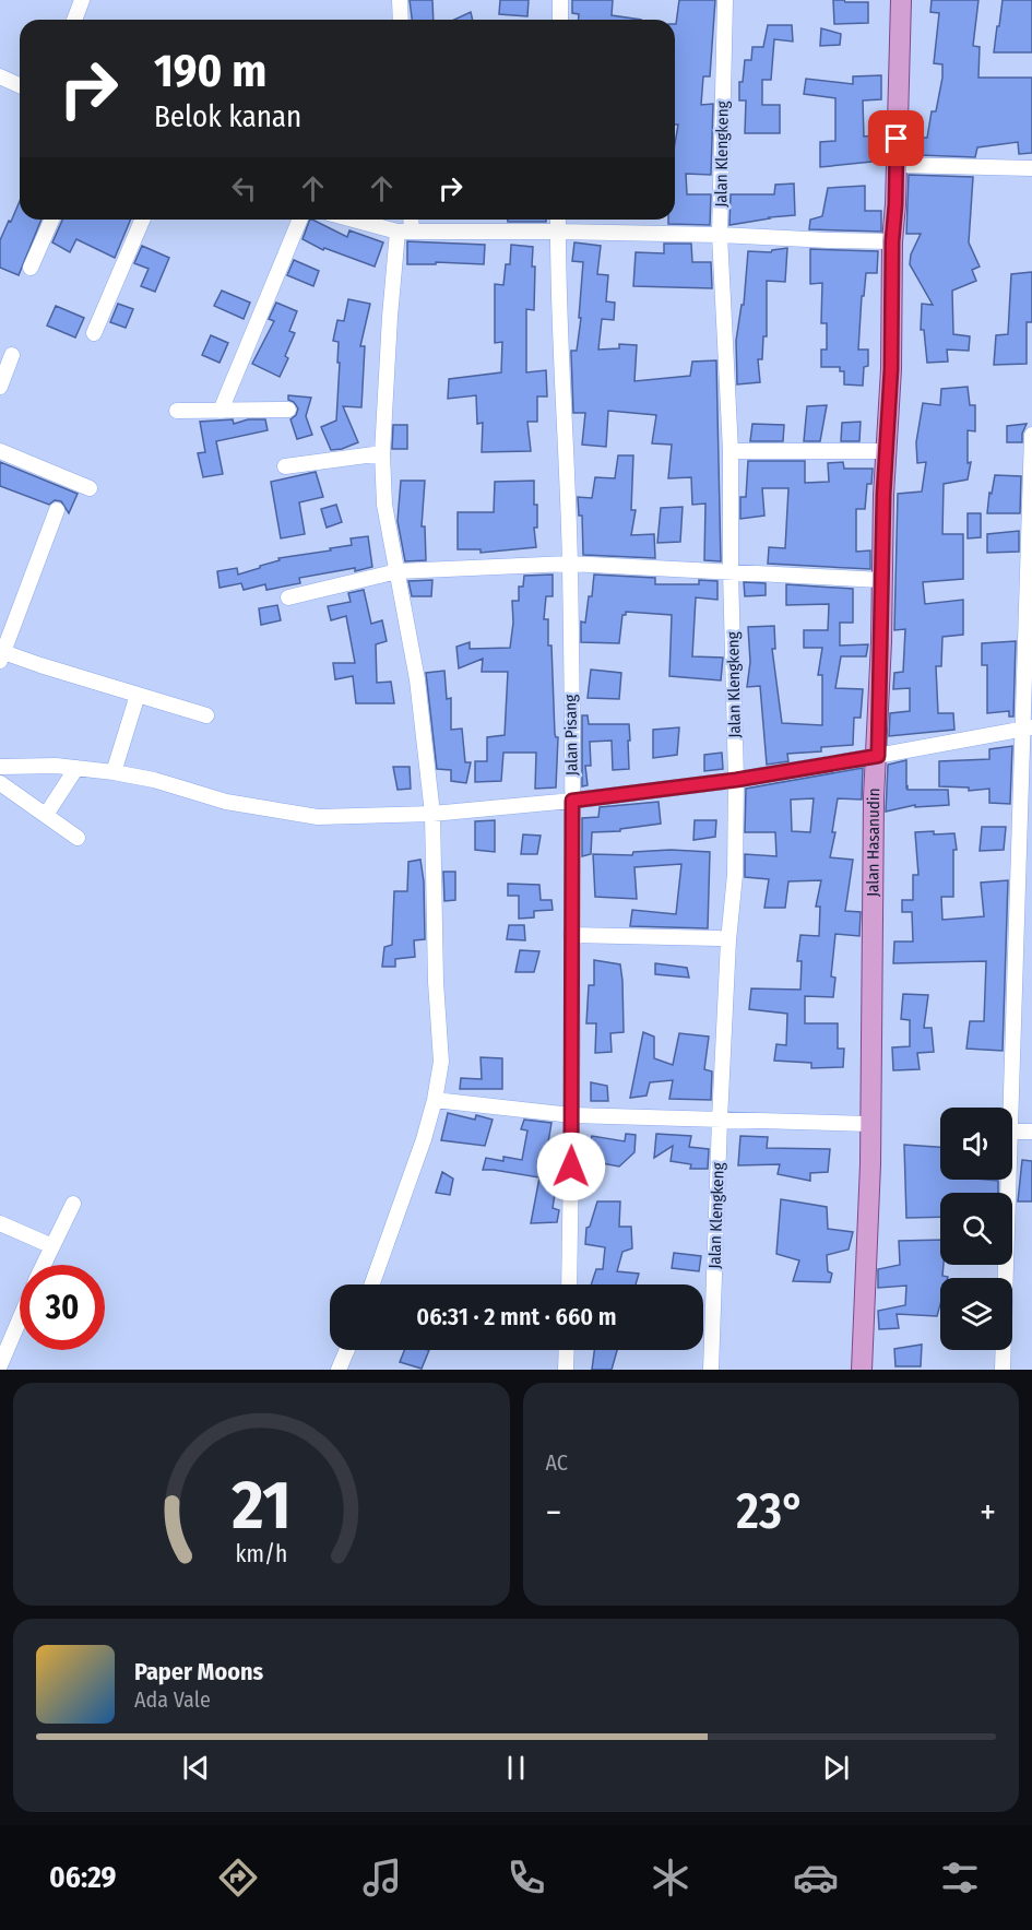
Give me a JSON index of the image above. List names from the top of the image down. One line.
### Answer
{"streets":{"main road":["Jalan Hasanudin"],"street":["Jalan Klengkeng","Jalan Pisang"]},"page":{"turn":["190 m","Belok kanan"],"limit":"30","trip":"06:31 · 2 mnt · 660 m","tile":"AC","heat":["−","23°","+"],"song":["Paper Moons","Ada Vale"],"tabs":"06:29","gauge":["21","km/h"]}}
